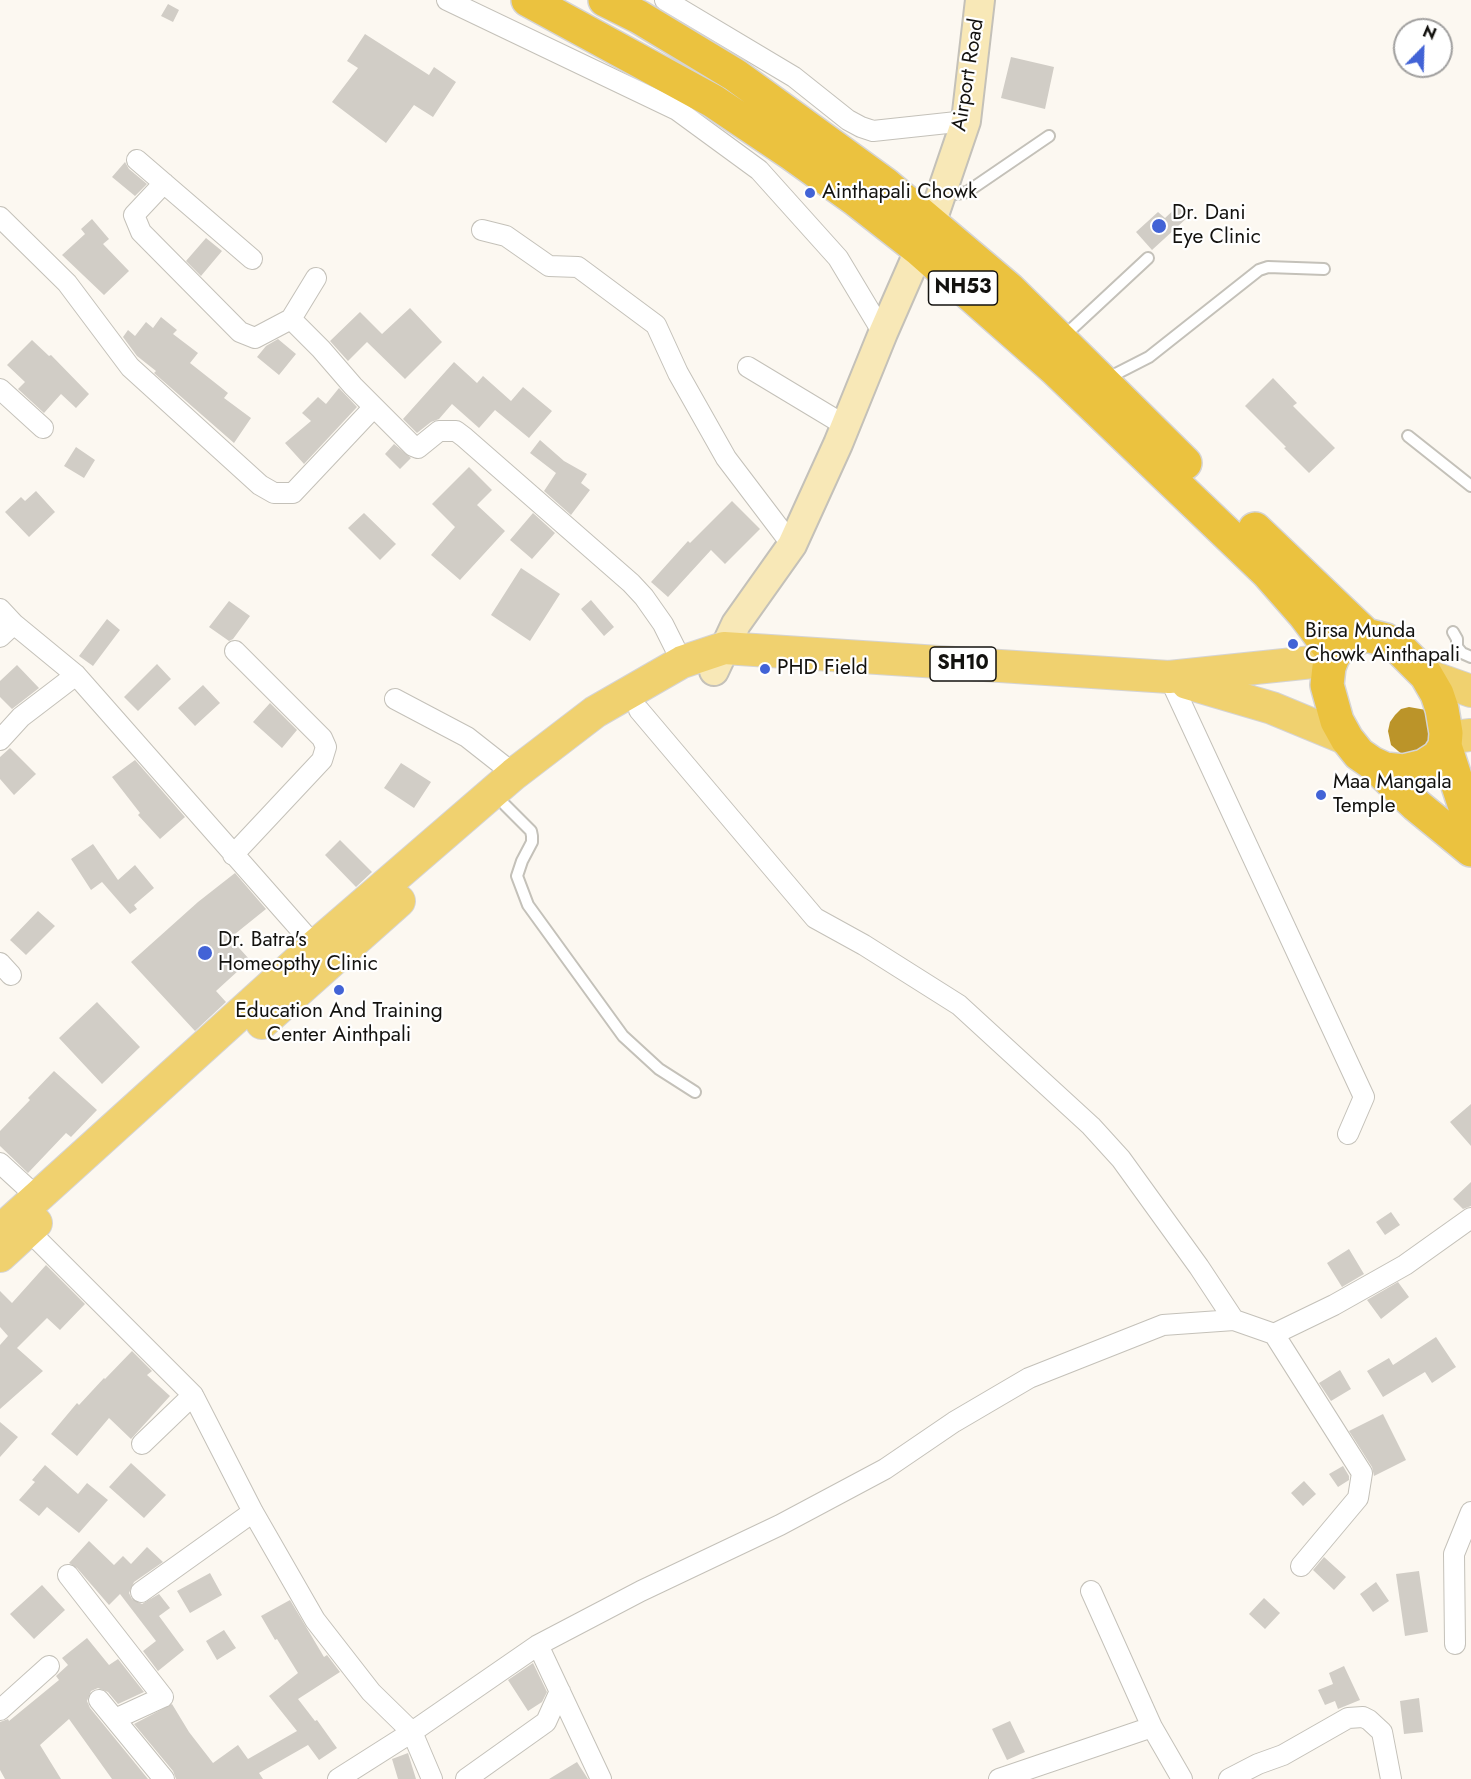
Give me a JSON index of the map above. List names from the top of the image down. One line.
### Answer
{"streets":{"highway":["NH53"],"main road":["Airport Road","SH10"]},"crossings":[["Airport Road","NH53"],["Airport Road","SH10"],["NH53","SH10"]],"places":["Ainthapali Chowk","Dr. Dani Eye Clinic","Birsa Munda Chowk Ainthapali","PHD Field","Maa Mangala Temple","Dr. Batra's Homeopthy Clinic","Education And Training Center Ainthpali"],"north":"top right"}
